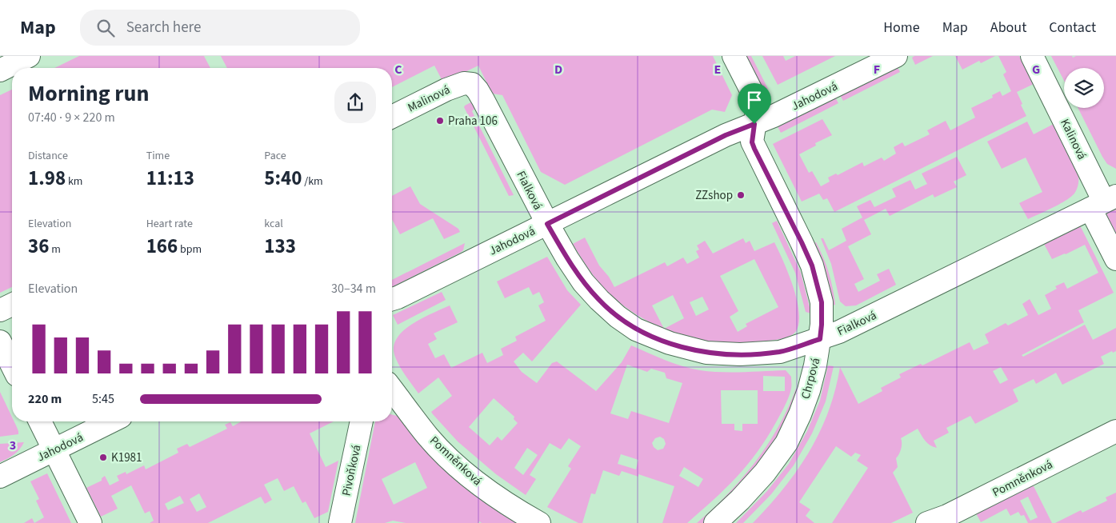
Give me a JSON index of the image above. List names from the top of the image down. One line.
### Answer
{"streets":{"street":["Jahodová","Malinová","Kalinová","Fialková","Chrpová","Pomněnková","Pivoňková"]},"crossings":[["Jahodová","Fialková"],["Jahodová","Chrpová"],["Malinová","Fialková"],["Kalinová","Fialková"],["Fialková","Chrpová"]],"places":["Praha 106","ZZshop","K1981"],"page":{"header":"Map","search":"Search here","nav":["Home","Map","About","Contact"],"heading":["Morning run","07:40 · 9 × 220 m"],"stats":[["Distance","1.98 km"],["Time","11:13"],["Pace","5:40 /km"],["Elevation","36 m"],["Heart rate","166 bpm"],["kcal","133"]],"chart":["Elevation","30–34 m"],"list":[{"name":"220 m","note":"5:45"}]},"grid":{"columns":["C","D","E","F","G"],"rows":["3"]}}
